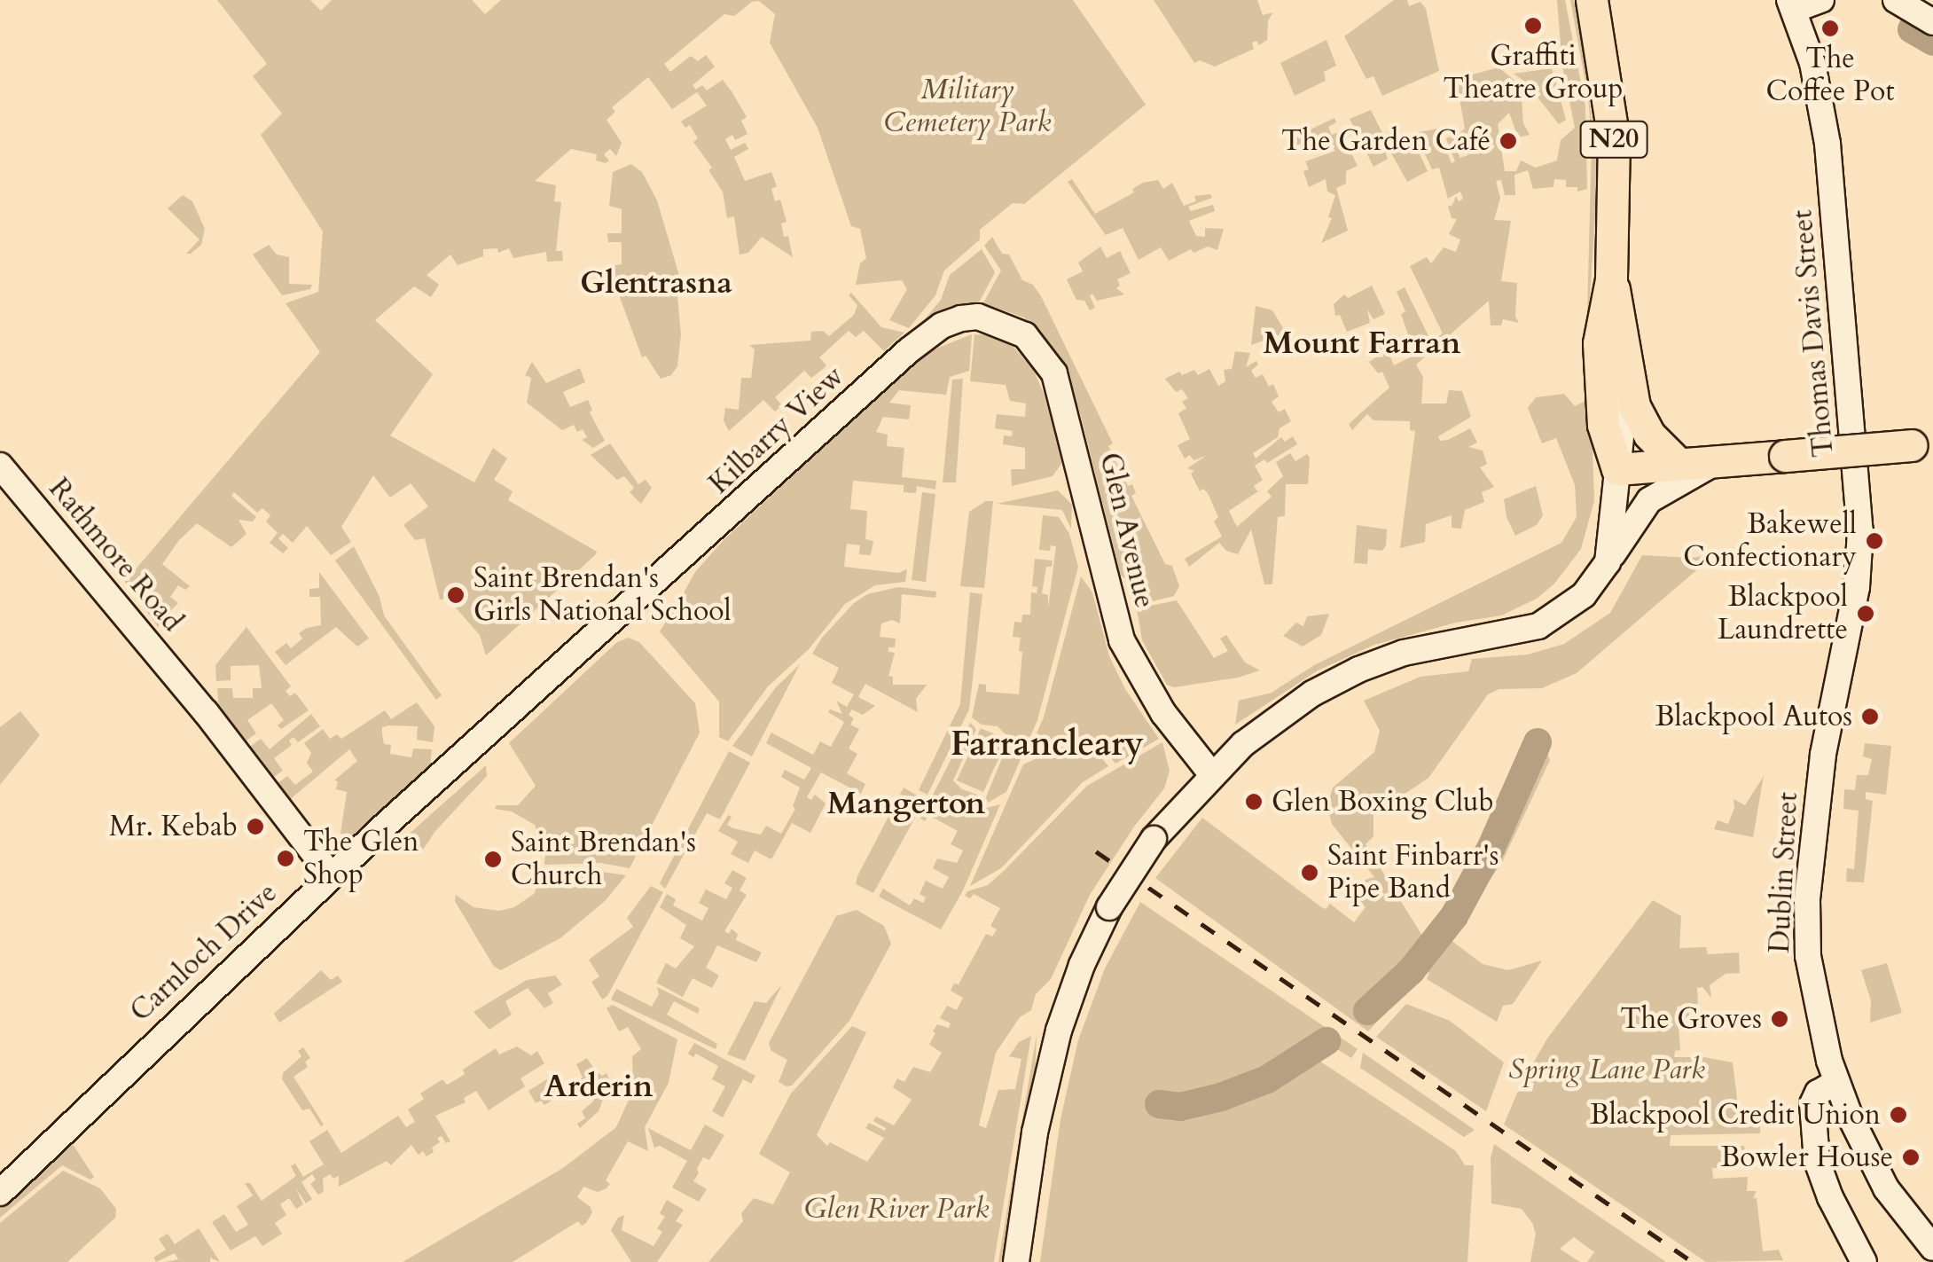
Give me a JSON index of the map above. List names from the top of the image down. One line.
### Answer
{"streets":{"highway":["N20"],"street":["Thomas Davis Street","Kilbarry View","Glen Avenue","Rathmore Road","Dublin Street","Carnloch Drive"]},"crossings":[["Thomas Davis Street","Dublin Street"],["Kilbarry View","Glen Avenue"],["Kilbarry View","Carnloch Drive"],["Rathmore Road","Carnloch Drive"]],"districts":["Glentrasna","Mount Farran","Farrancleary","Mangerton","Arderin"],"parks":["Military Cemetery Park","Spring Lane Park","Glen River Park"],"places":["Graffiti Theatre Group","The Coffee Pot","The Garden Café","Bakewell Confectionary","Saint Brendan's Girls National School","Blackpool Laundrette","Blackpool Autos","Glen Boxing Club","Mr. Kebab","The Glen Shop","Saint Brendan's Church","Saint Finbarr's Pipe Band","The Groves","Blackpool Credit Union","Bowler House"]}
